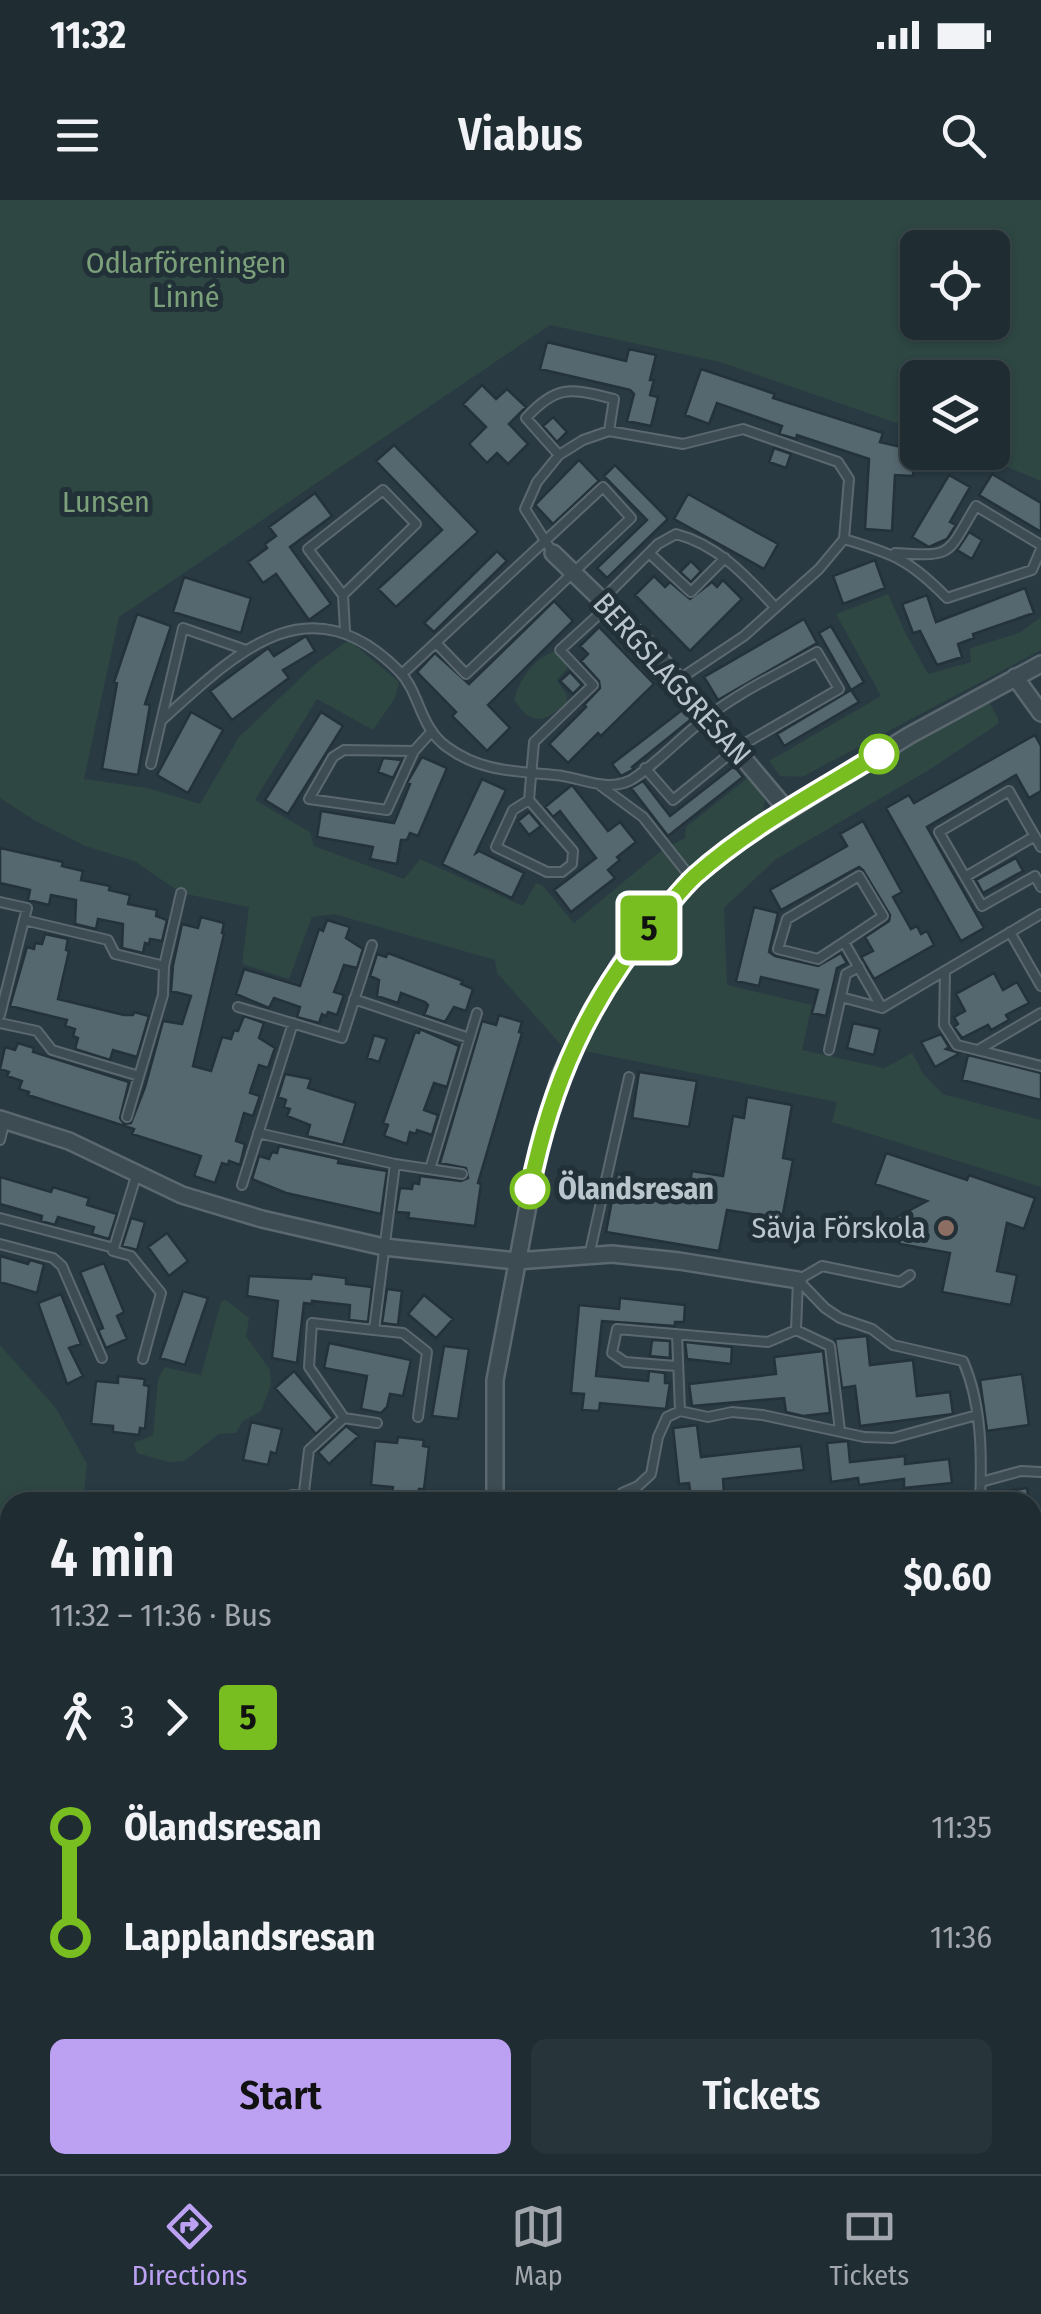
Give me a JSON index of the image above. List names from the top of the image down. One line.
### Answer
{"streets":{"street":["BERGSLAGSRESAN"]},"parks":["Odlarföreningen Linné","Lunsen"],"places":["Ölandsresan","Sävja Förskola"],"lines":["bus line 5"],"page":{"status":"11:32","header":"Viabus","on_map":"5","heading":["4 min","11:32 – 11:36 · Bus","$0.60"],"legs":["3","5"],"list":[{"name":"Ölandsresan","value":"11:35"},{"name":"Lapplandsresan","value":"11:36"}],"buttons":["Start","Tickets"],"tabs":["Directions","Map","Tickets"]}}
